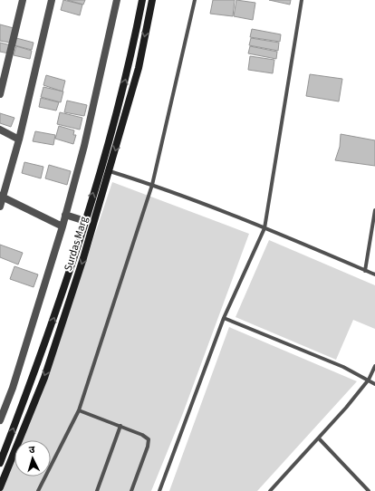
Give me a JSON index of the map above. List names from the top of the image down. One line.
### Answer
{"streets":{"main road":["Surdas Marg"]},"north":"top"}
